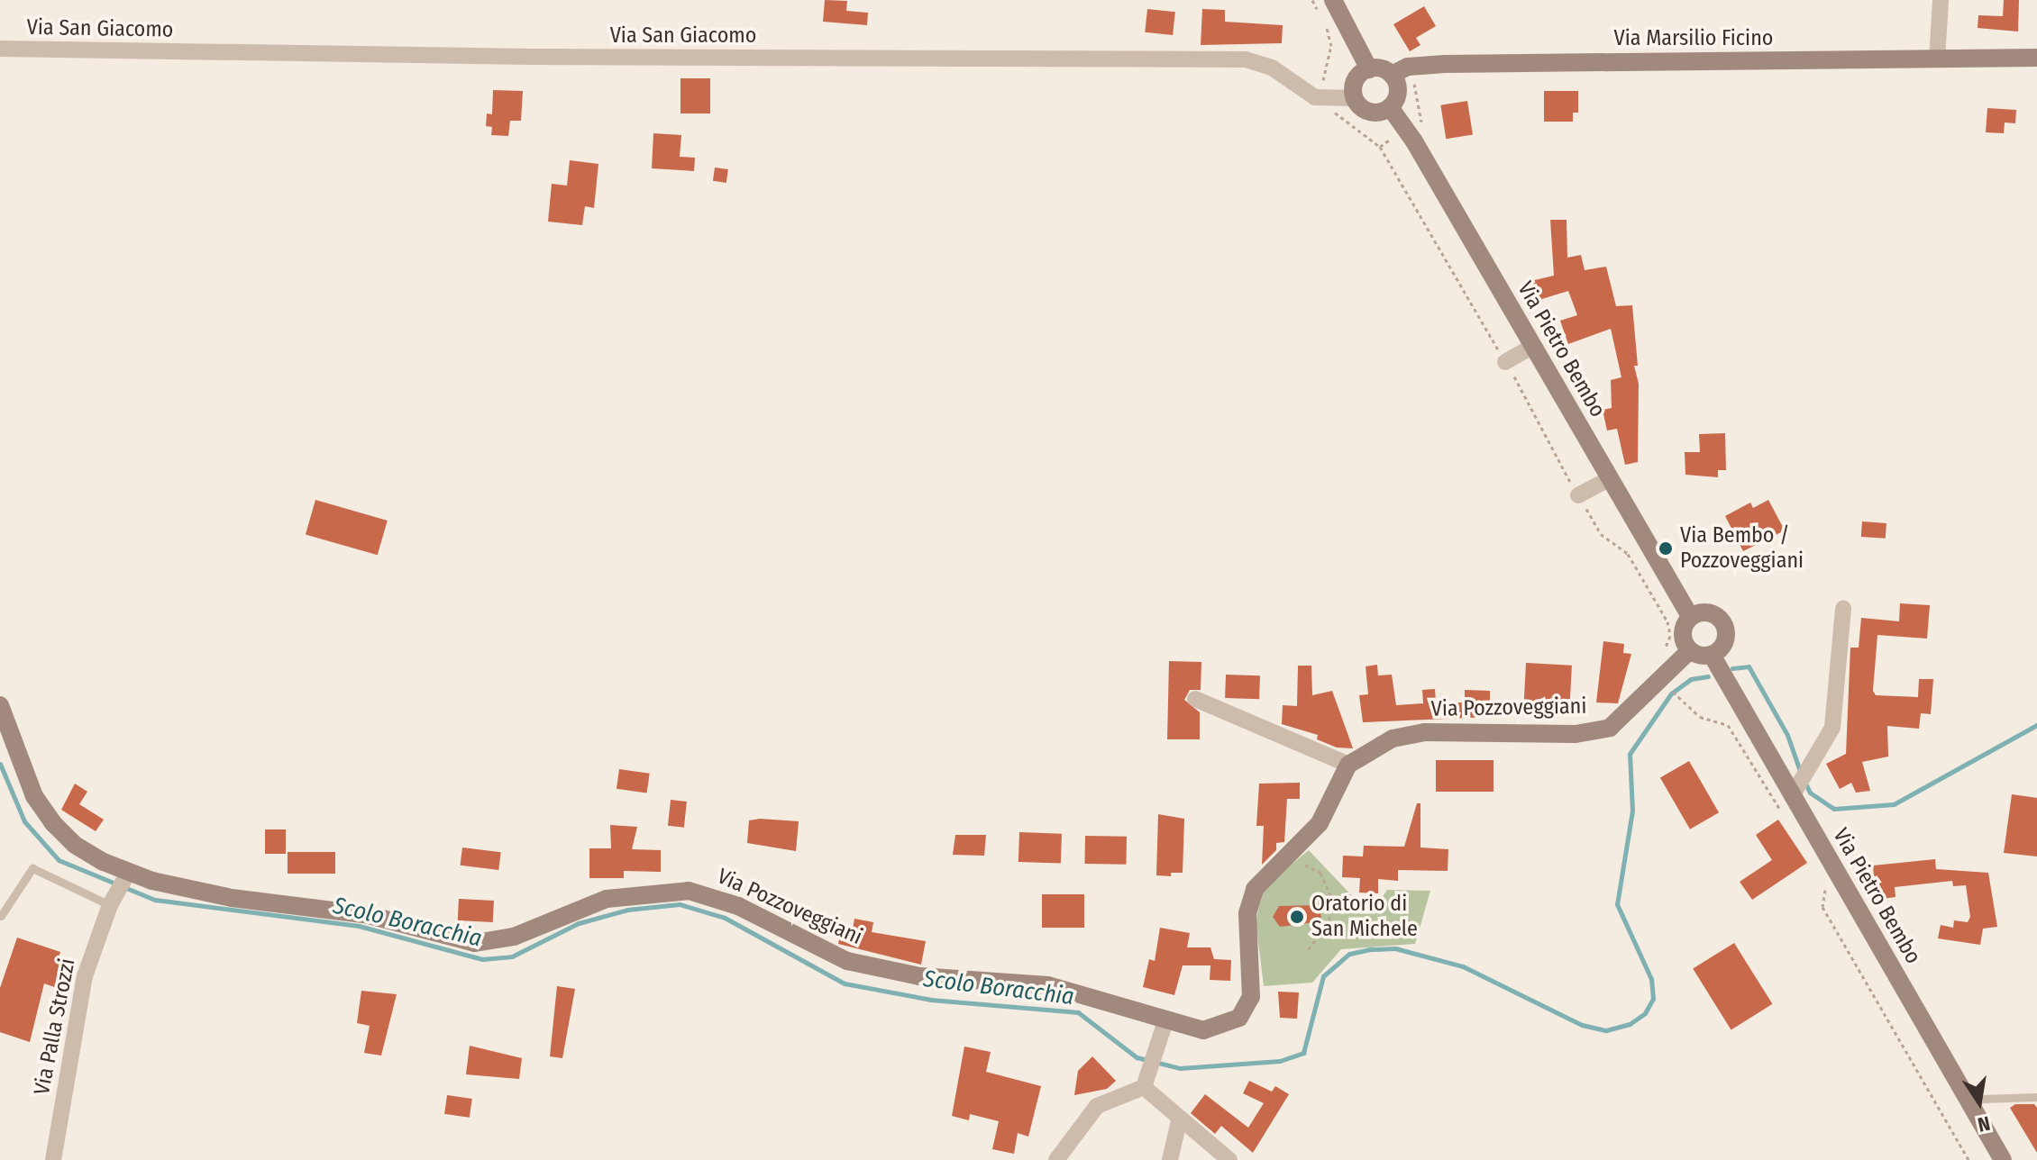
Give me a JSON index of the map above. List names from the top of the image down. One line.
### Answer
{"streets":{"street":["Via San Giacomo","Via Marsilio Ficino","Via Pietro Bembo","Via Pozzoveggiani","Via Palla Strozzi"]},"crossings":[["Via San Giacomo","Via Marsilio Ficino"],["Via San Giacomo","Via Pietro Bembo"],["Via Marsilio Ficino","Via Pietro Bembo"],["Via Pietro Bembo","Via Pozzoveggiani"],["Via Pozzoveggiani","Via Palla Strozzi"]],"water":["Scolo Boracchia"],"places":["Via Bembo / Pozzoveggiani","Oratorio di San Michele"],"north":"bottom"}
